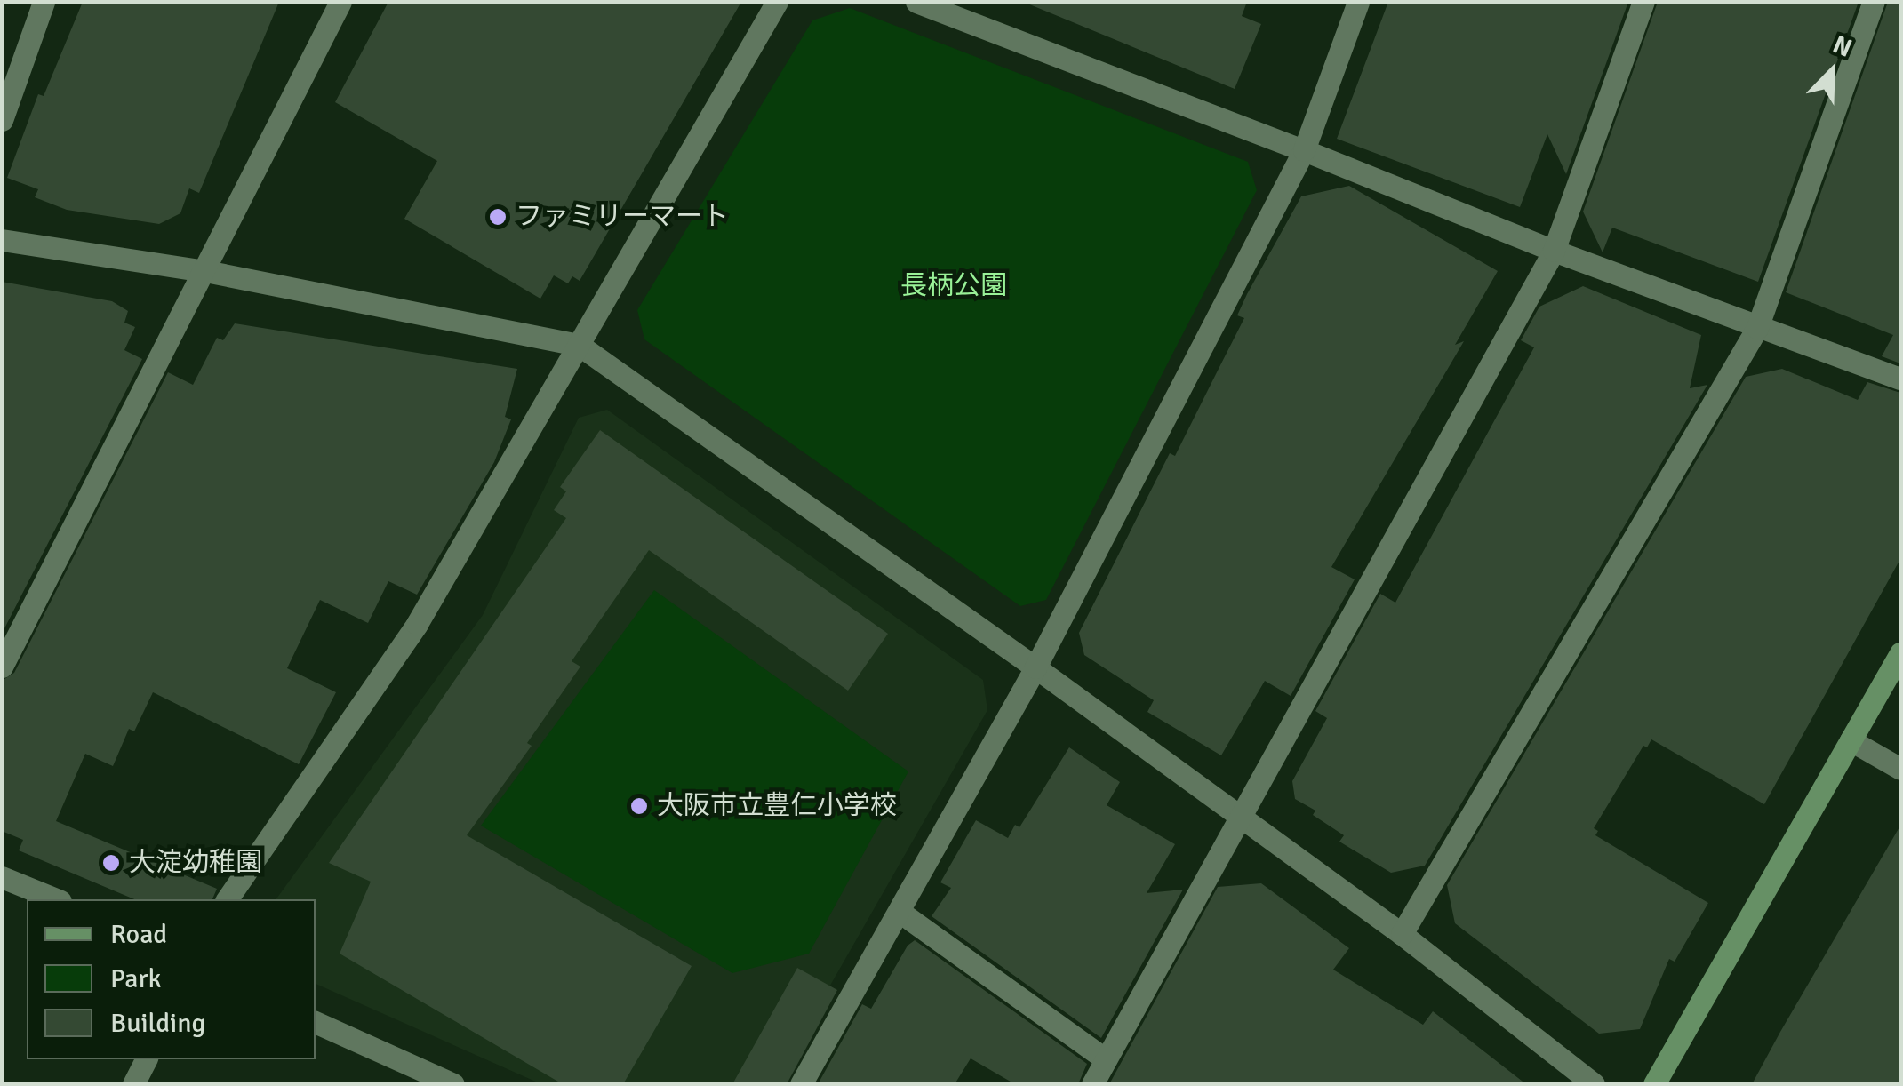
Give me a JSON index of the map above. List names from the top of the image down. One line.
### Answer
{"parks":["長柄公園"],"places":["ファミリーマート","大阪市立豊仁小学校","大淀幼稚園"],"legend":["Road","Park","Building"],"north":"top right"}
